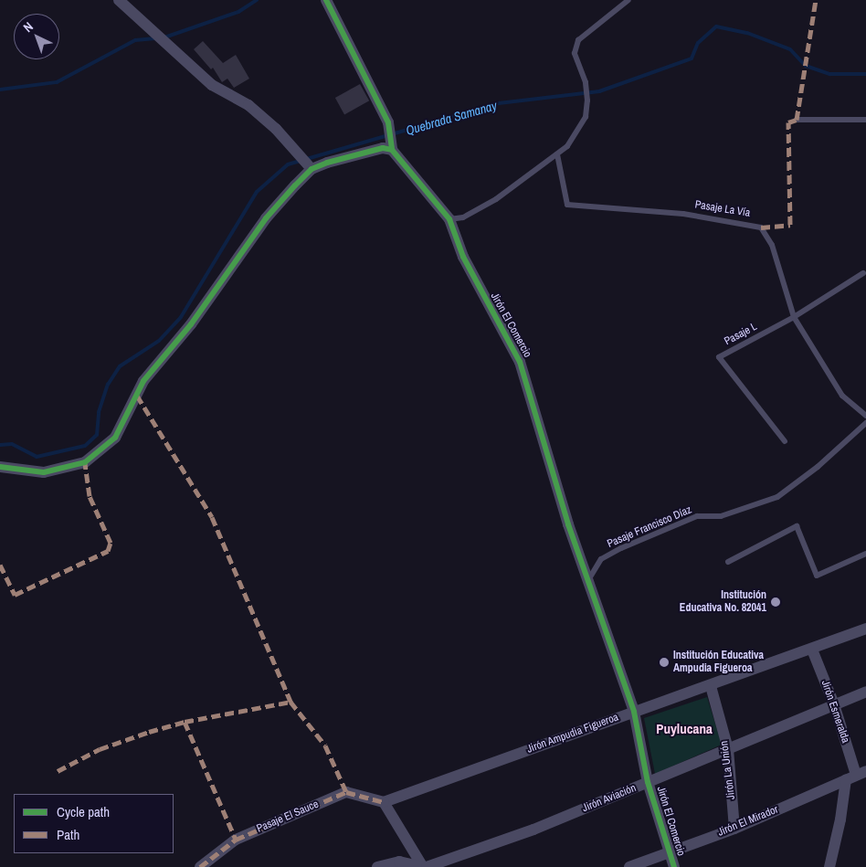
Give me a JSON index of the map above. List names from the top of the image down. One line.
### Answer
{"streets":{"street":["Jirón El Comercio","Jirón Esmeralda","Jirón Ampudia Figueroa","Jirón La Unión","Jirón Aviación","Pasaje El Sauce","Jirón El Mirador"],"lane":["Pasaje La Vía","Pasaje L","Pasaje Francisco Díaz"]},"crossings":[["Pasaje La Vía","Pasaje L"],["Jirón El Comercio","Pasaje Francisco Díaz"],["Jirón El Comercio","Jirón Ampudia Figueroa"],["Jirón El Comercio","Jirón Aviación"],["Jirón El Comercio","Jirón El Mirador"],["Jirón Esmeralda","Jirón Ampudia Figueroa"],["Jirón Esmeralda","Jirón Aviación"],["Jirón Esmeralda","Jirón El Mirador"],["Jirón Ampudia Figueroa","Jirón La Unión"],["Jirón Ampudia Figueroa","Pasaje El Sauce"],["Jirón La Unión","Jirón Aviación"],["Jirón La Unión","Jirón El Mirador"]],"districts":["Puylucana"],"water":["Quebrada Samanay"],"places":["Institución Educativa No. 82041","Institución Educativa Ampudia Figueroa"],"legend":["Cycle path","Path"],"north":"top left"}
